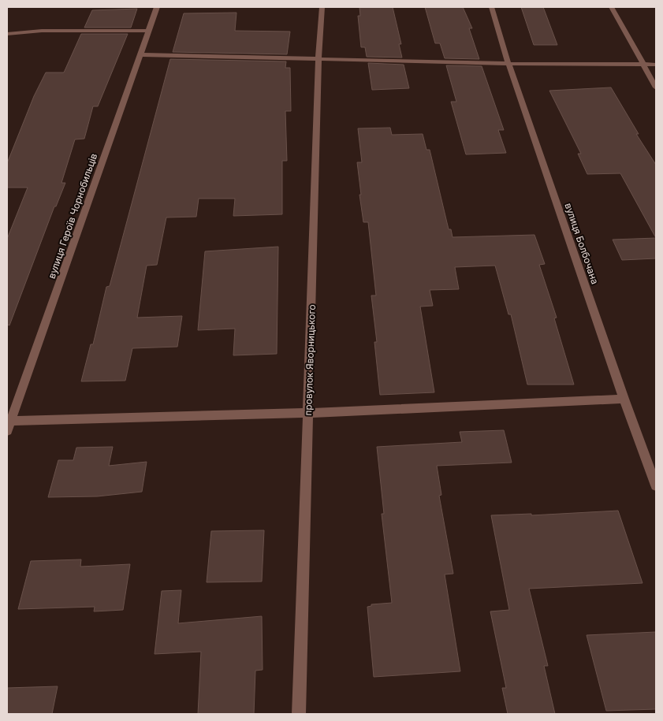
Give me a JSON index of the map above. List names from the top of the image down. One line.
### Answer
{"streets":{"street":["вулиця Героїв Чорнобильців","вулиця Болбочана","провулок Яворницького"]}}
